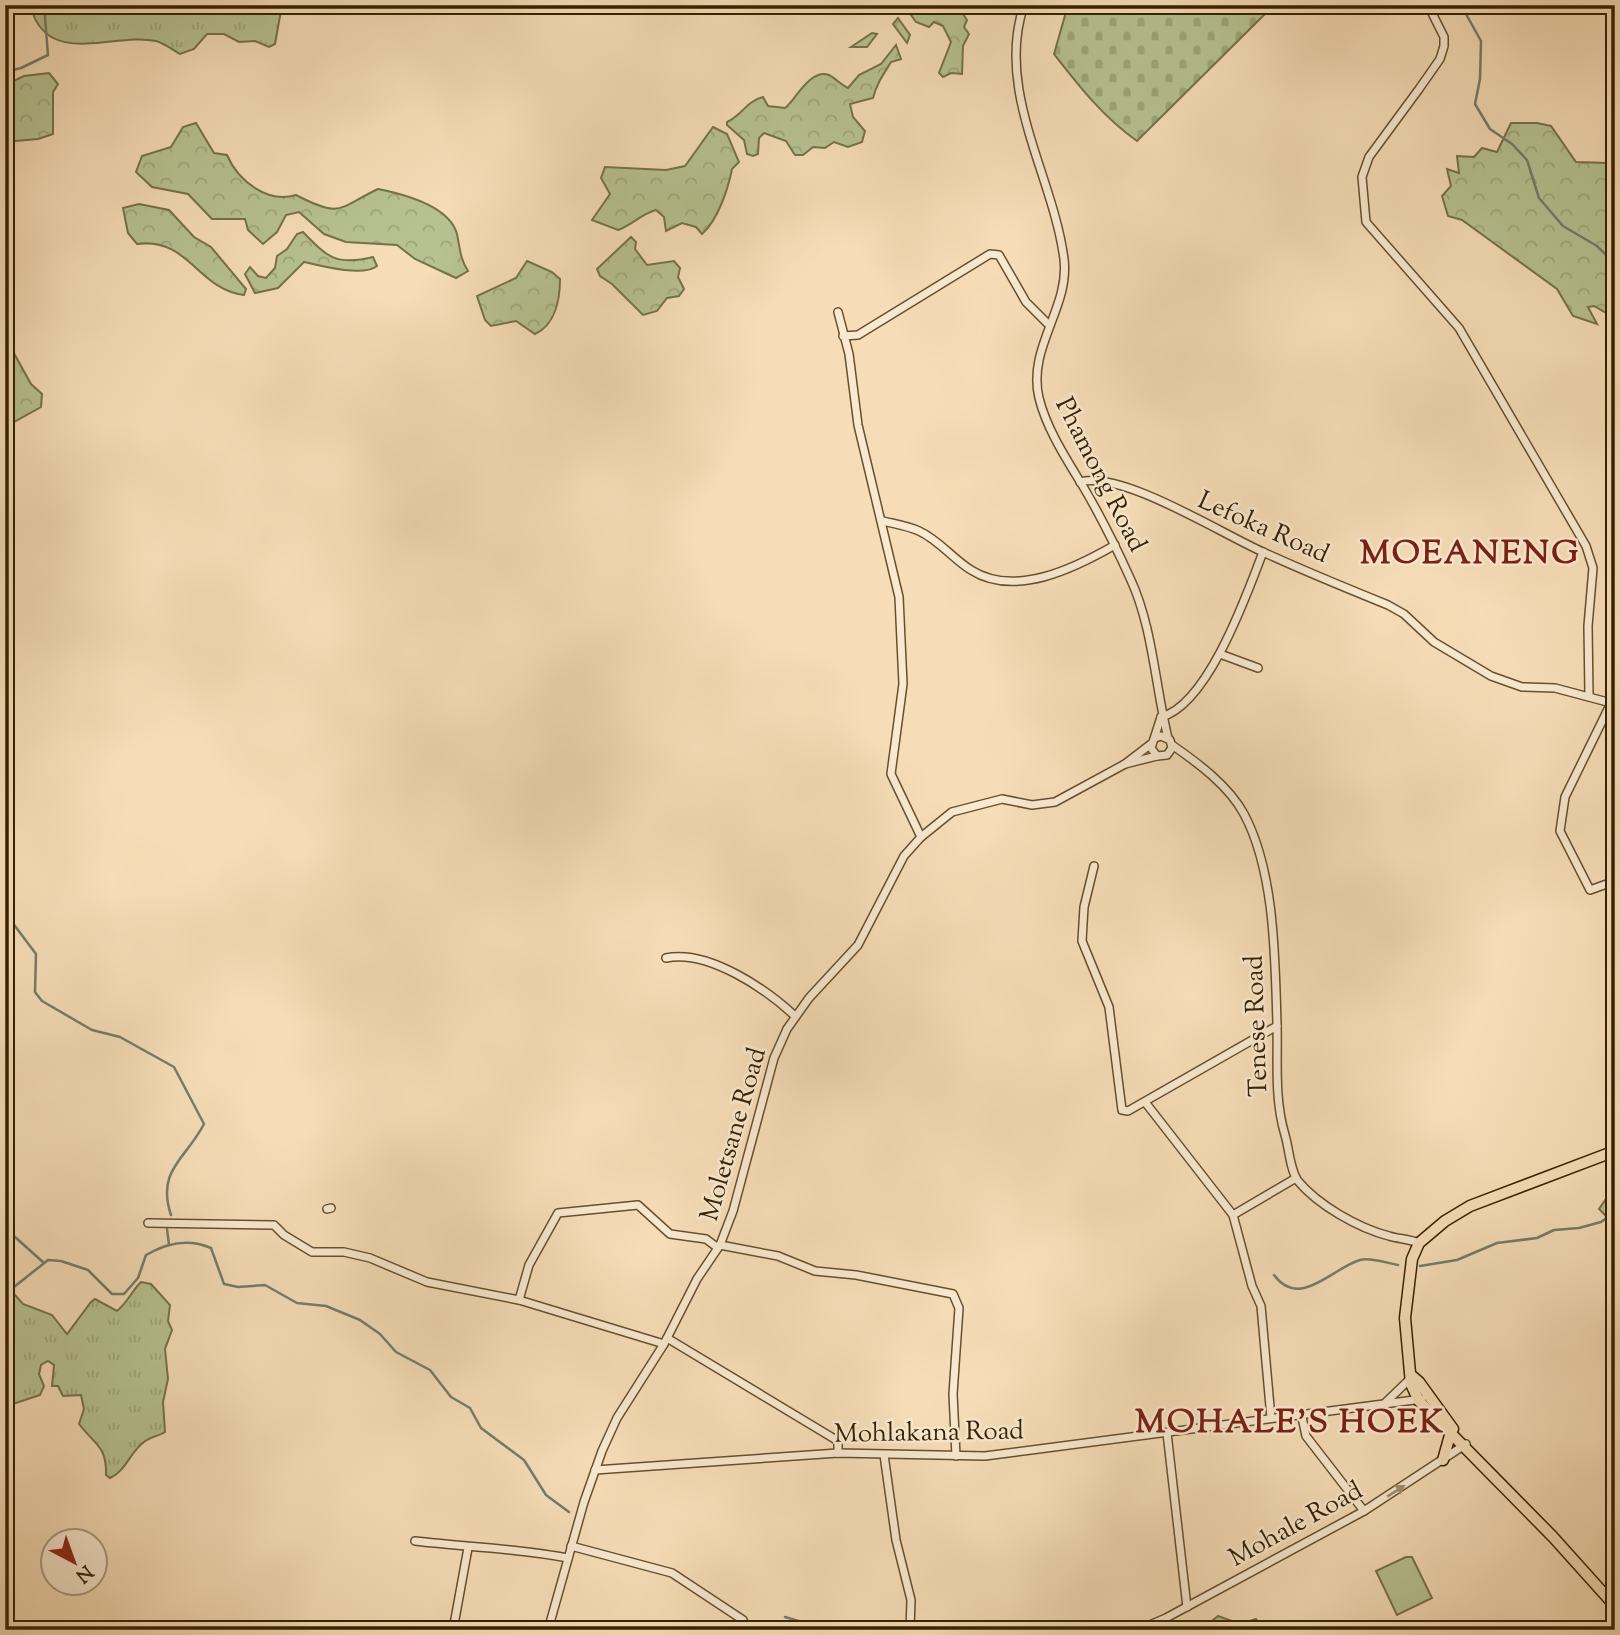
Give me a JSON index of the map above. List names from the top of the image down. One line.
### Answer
{"streets":{"street":["Phamong Road","Lefoka Road","Tenese Road","Moletsane Road","Mohlakana Road","Mohale Road"]},"crossings":[["Phamong Road","Lefoka Road"],["Phamong Road","Tenese Road"],["Phamong Road","Moletsane Road"],["Tenese Road","Moletsane Road"],["Moletsane Road","Mohlakana Road"]],"districts":["MOEANENG","MOHALE'S HOEK"],"north":"bottom right"}
